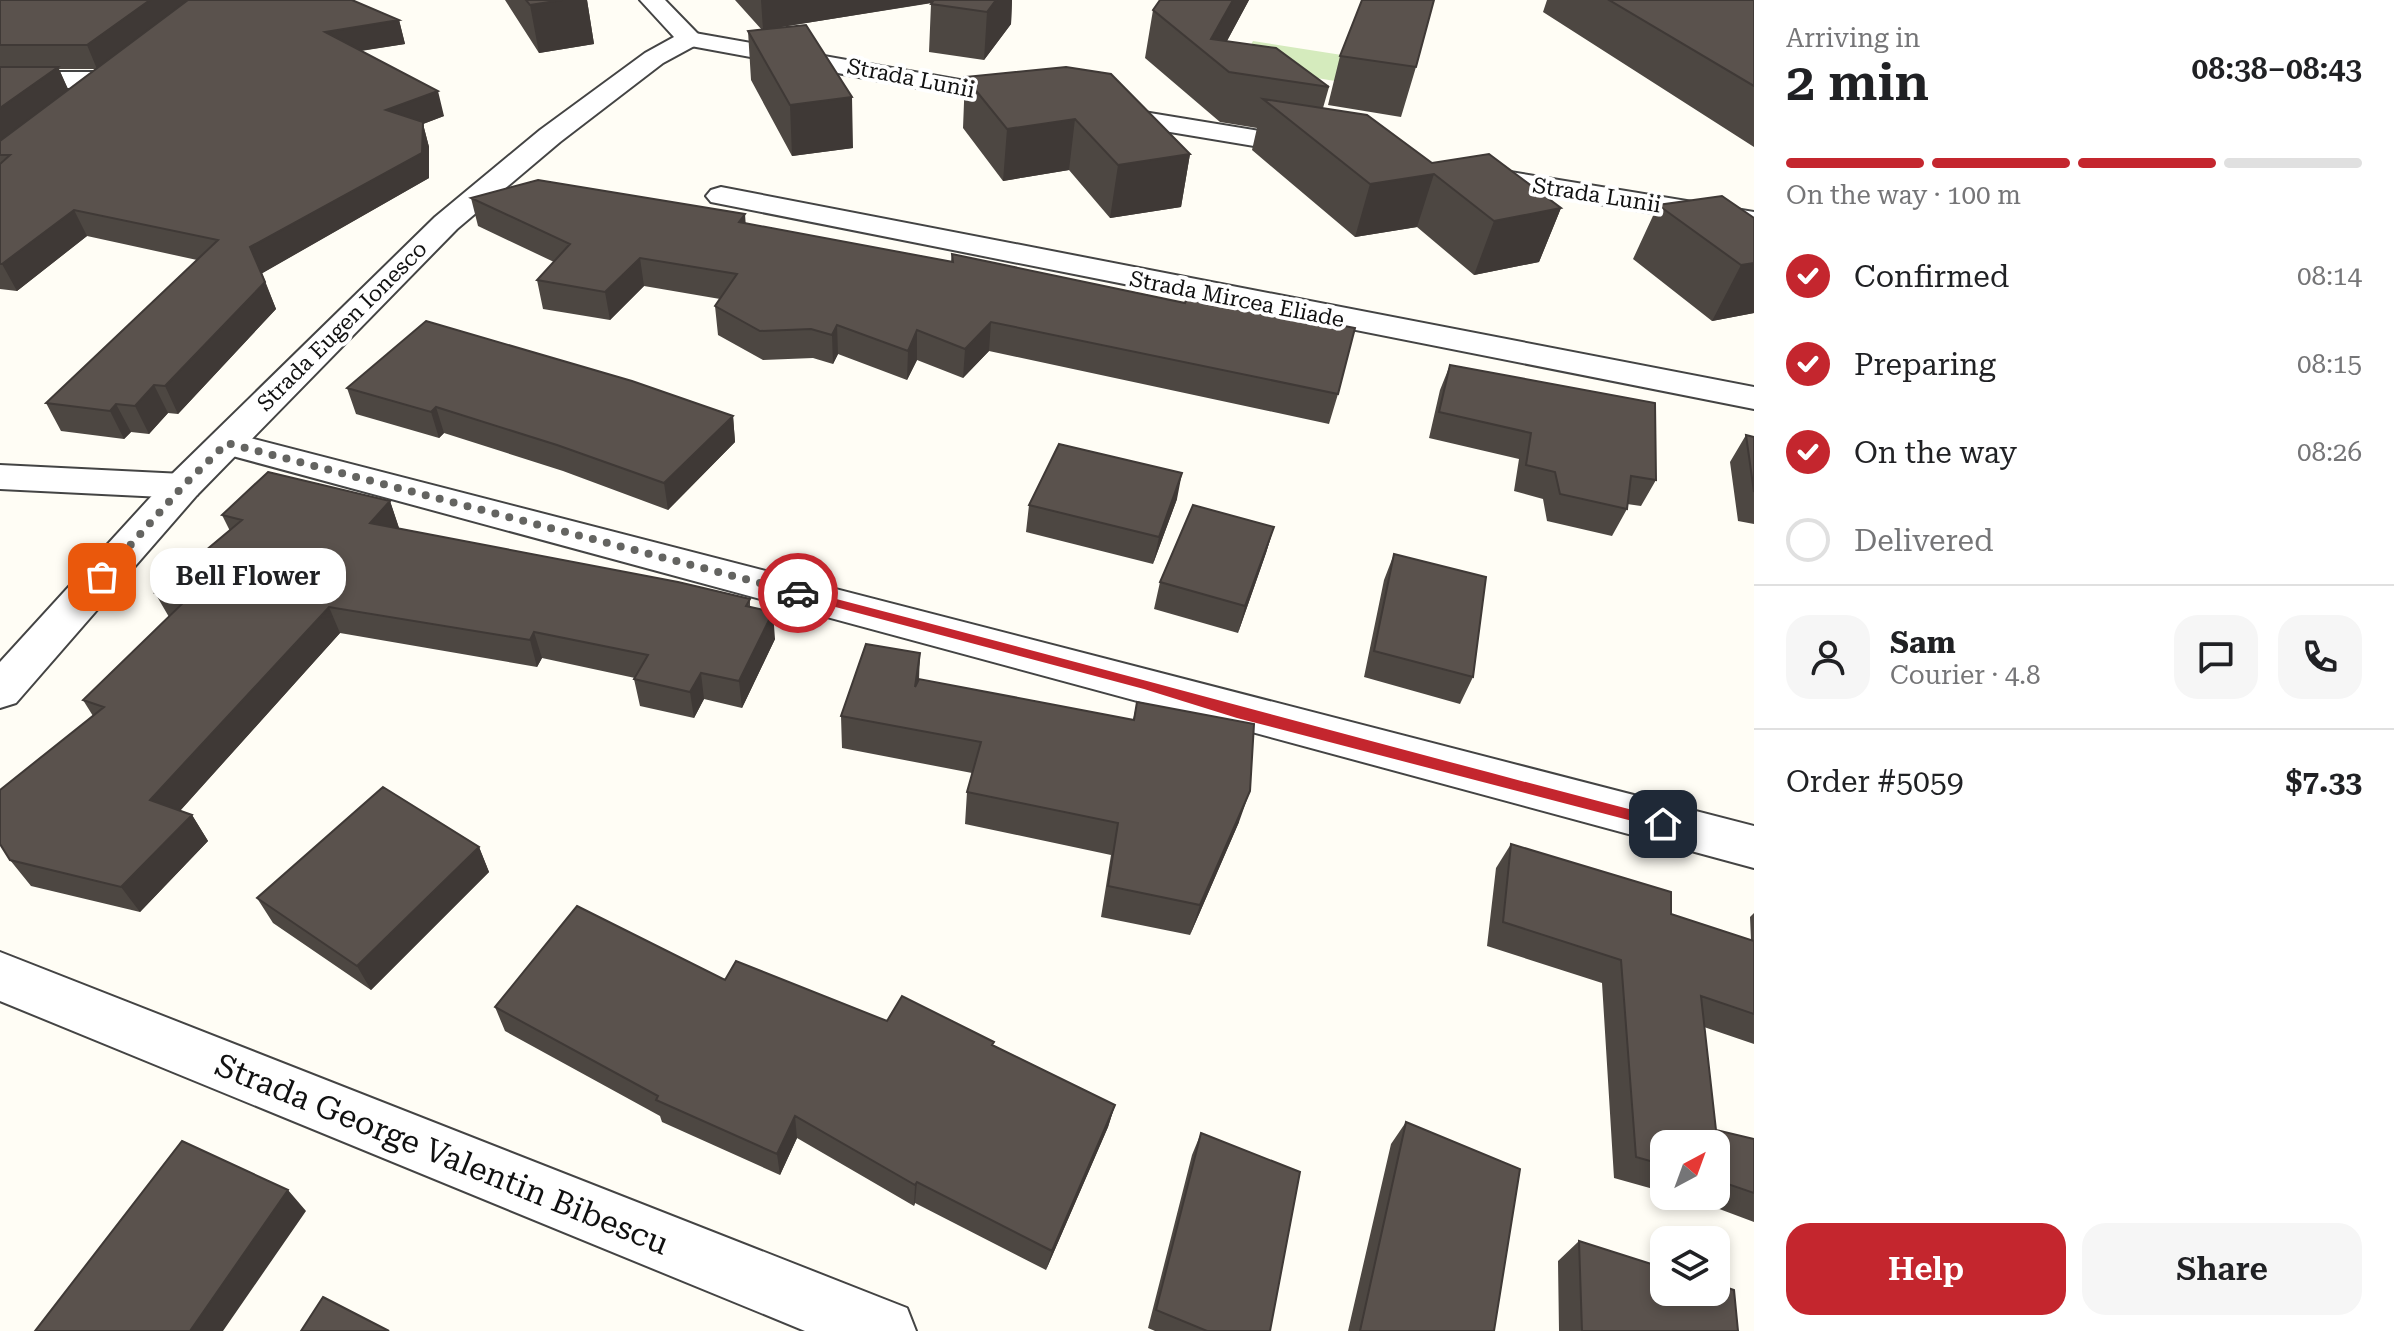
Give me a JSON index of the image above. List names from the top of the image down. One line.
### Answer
{"streets":{"street":["Strada Lunii","Strada Mircea Eliade","Strada Eugen Ionesco","Strada George Valentin Bibescu"]},"crossings":[["Strada Lunii","Strada Eugen Ionesco"]],"places":["Bell Flower"],"north":"top right","page":{"heading":["2 min","Arriving in","08:38–08:43"],"panel":["Sam","Courier · 4.8","Order #5059","$7.33"],"bar":"On the way · 100 m","list":[["Confirmed","08:14"],["Preparing","08:15"],["On the way","08:26"],"Delivered"],"bubble":"Bell Flower","buttons":["Help","Share"]}}
